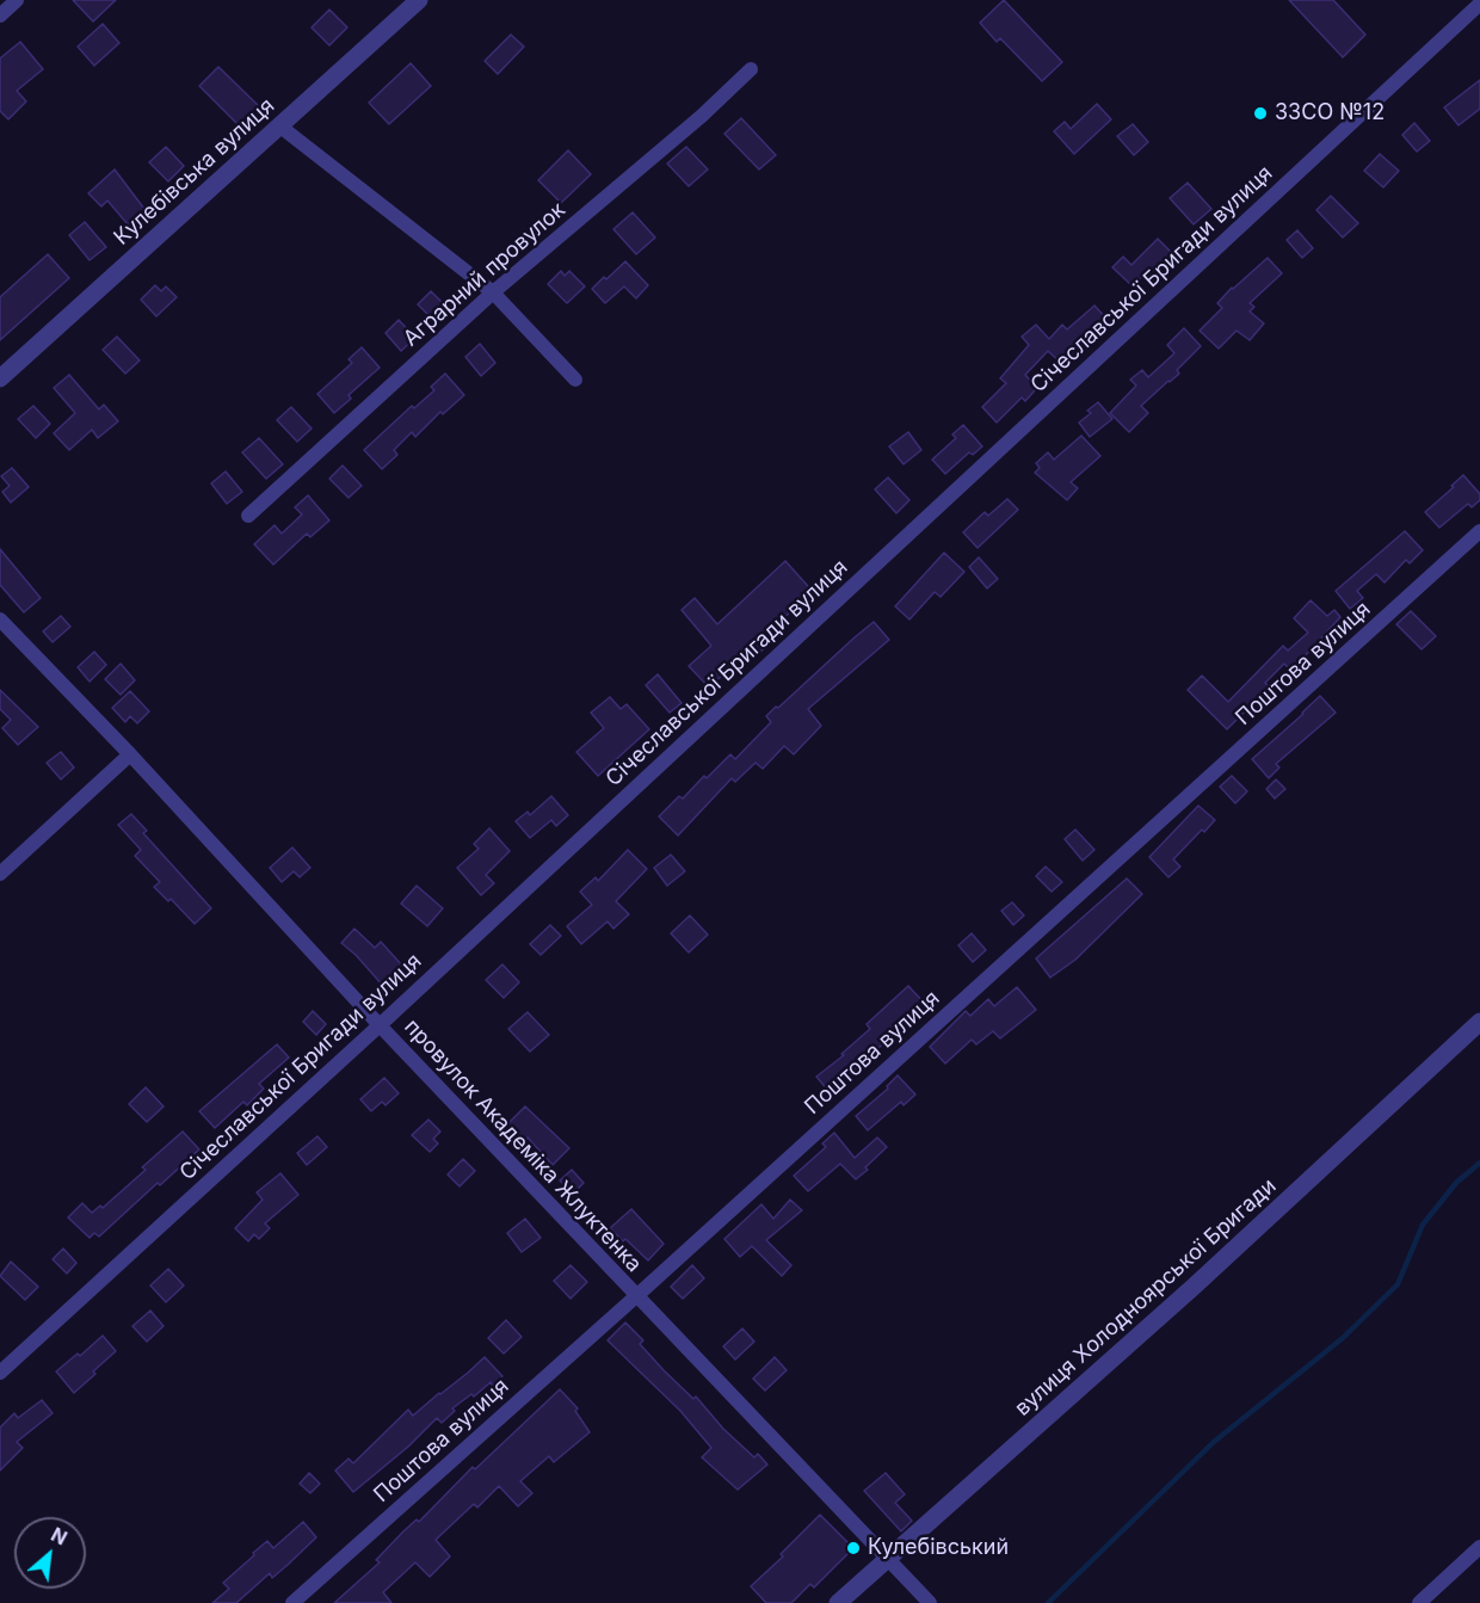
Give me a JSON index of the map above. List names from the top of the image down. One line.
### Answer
{"streets":{"street":["Кулебівська вулиця","Аграрний провулок","Січеславської Бригади вулиця","Поштова вулиця","провулок Академіка Жлуктенка","вулиця Холодноярської Бригади"]},"crossings":[["Січеславської Бригади вулиця","провулок Академіка Жлуктенка"],["Поштова вулиця","провулок Академіка Жлуктенка"],["провулок Академіка Жлуктенка","вулиця Холодноярської Бригади"]],"places":["ЗЗСО №12","Кулебівський"],"north":"top right"}
